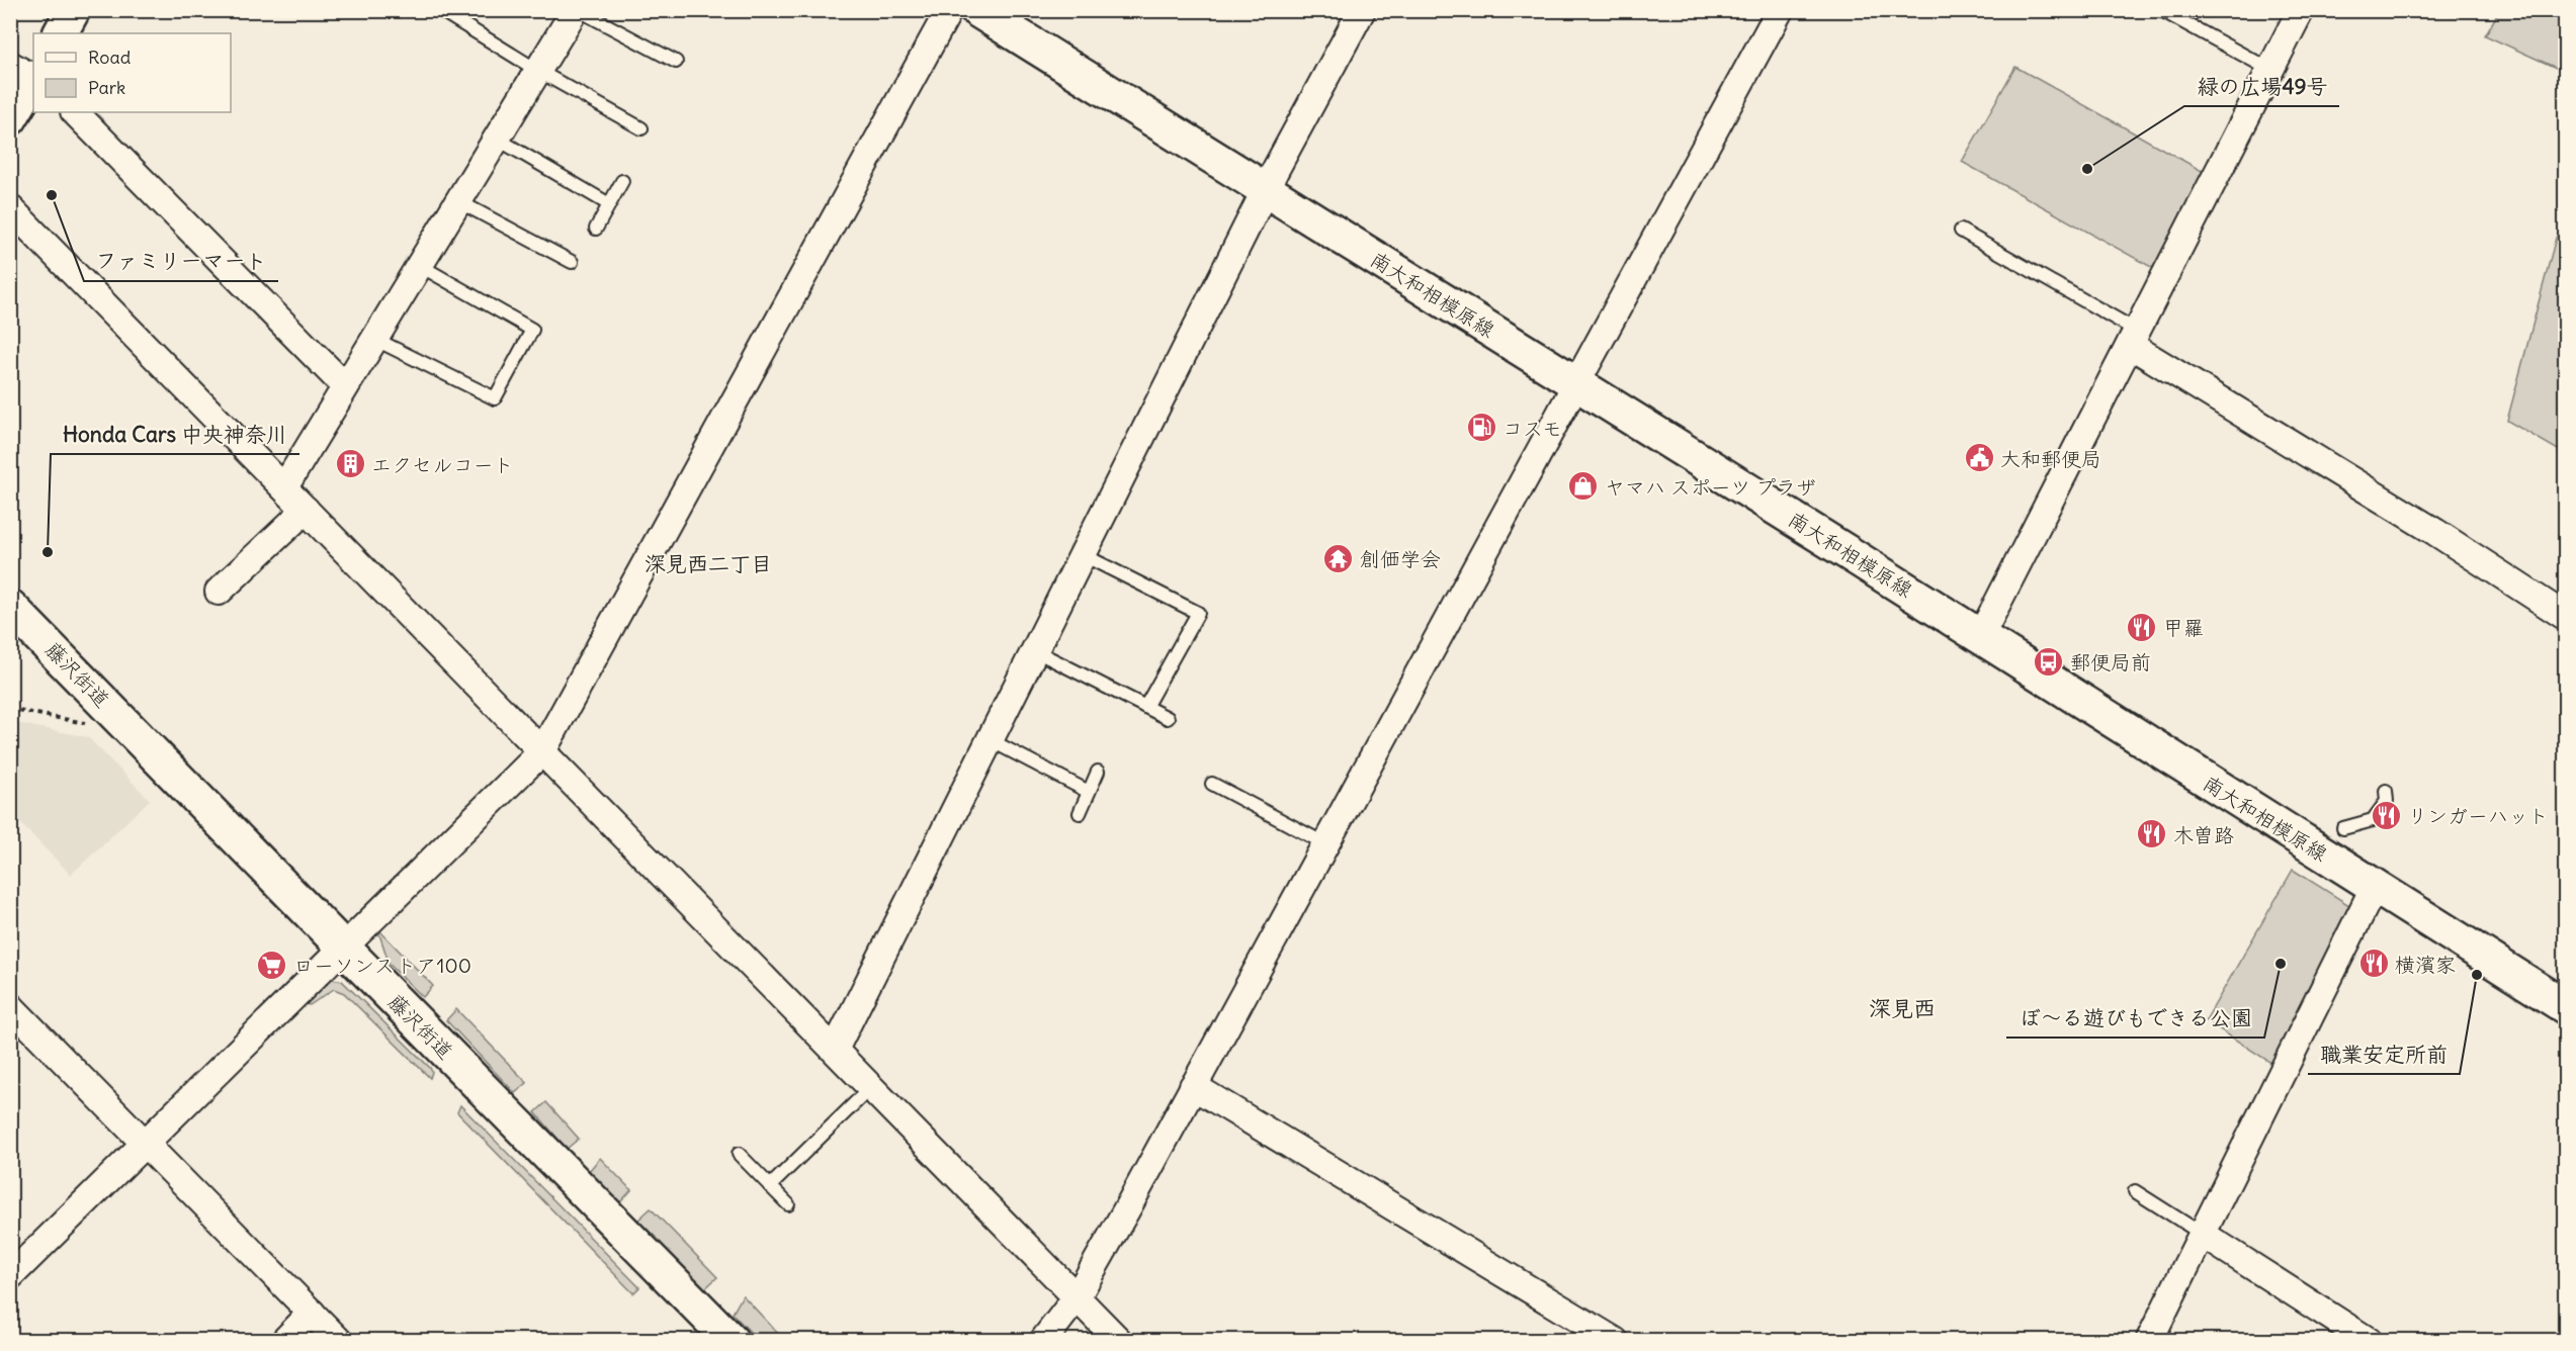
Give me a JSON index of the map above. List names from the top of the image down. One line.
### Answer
{"streets":{"main road":["南大和相模原線","藤沢街道"]},"districts":["深見西二丁目","深見西"],"places":{"other":["緑の広場49号","ファミリーマート","Honda Cars 中央神奈川","ぼ～る遊びもできる公園","職業安定所前"],"fuel station":["コスモ"],"public building":["大和郵便局"],"building":["エクセルコート"],"shop":["ヤマハ スポーツ プラザ"],"temple":["創価学会"],"restaurant":["甲羅","リンガーハット","木曽路","横濱家"],"bus stop":["郵便局前"],"supermarket":["ローソンストア100"]},"legend":["Road","Park"]}
